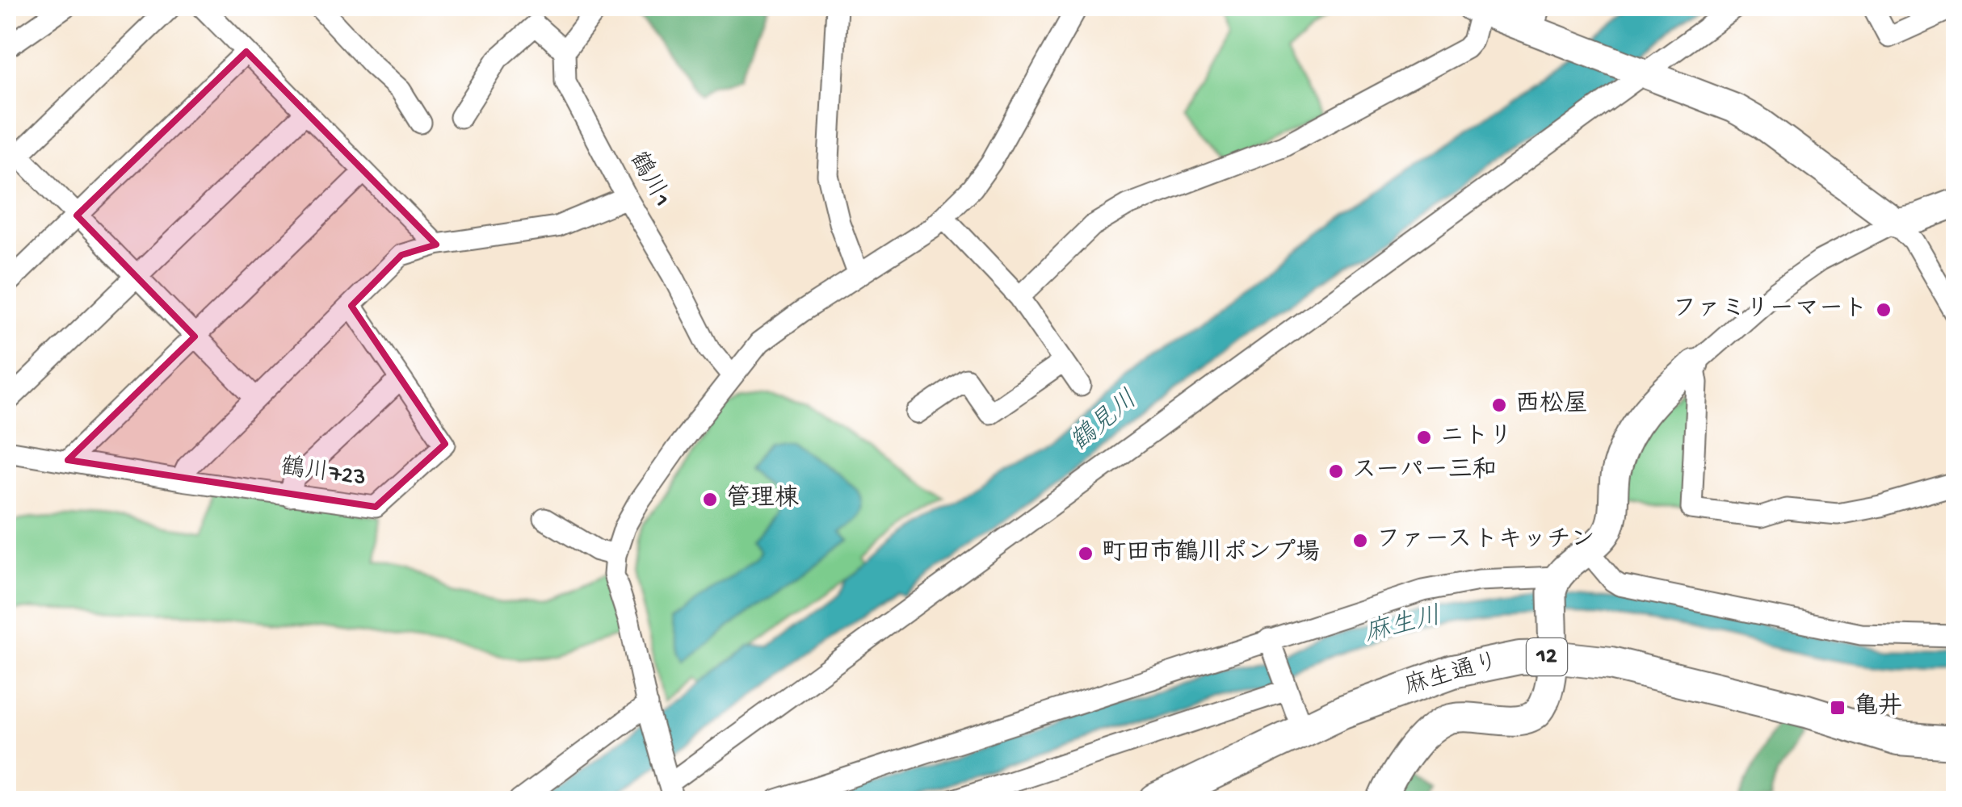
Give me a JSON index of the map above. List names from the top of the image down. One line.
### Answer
{"streets":{"main road":["12","麻生通り"],"street":["鶴川1","鶴川723"]},"water":["鶴見川","麻生川"],"places":{"other":["ファミリーマート","西松屋","ニトリ","スーパー三和","管理棟","ファーストキッチン","町田市鶴川ポンプ場"],"transit":["亀井"]}}
